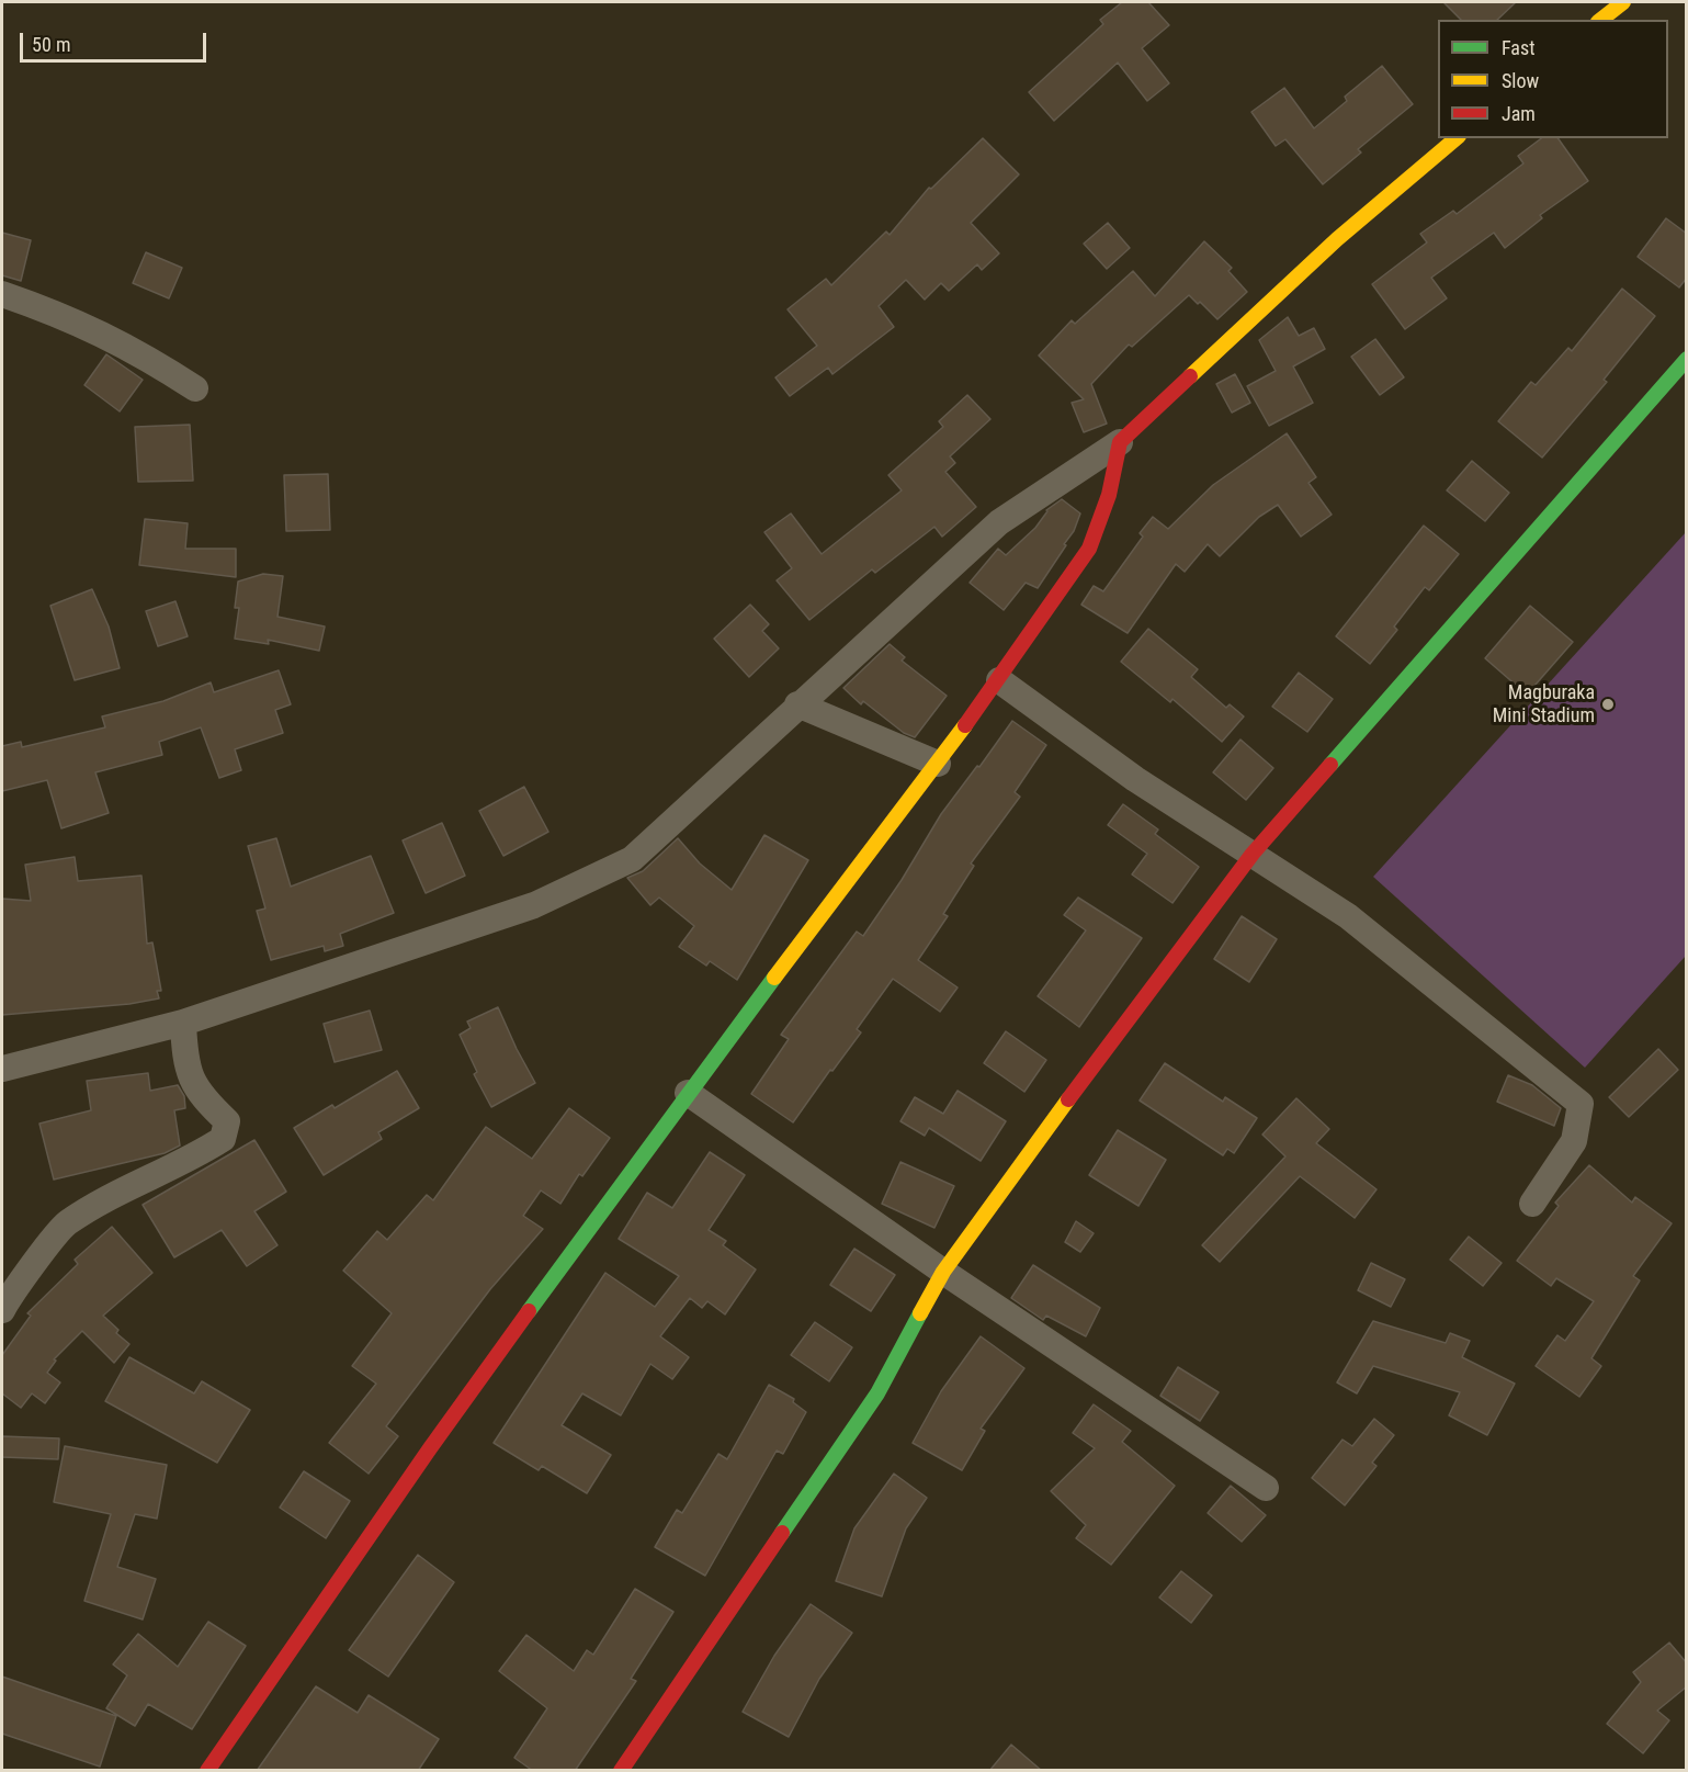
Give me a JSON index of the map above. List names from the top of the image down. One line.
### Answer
{"places":["Magburaka Mini Stadium"],"legend":["Fast","Slow","Jam"],"scale_bar":"50 m"}
